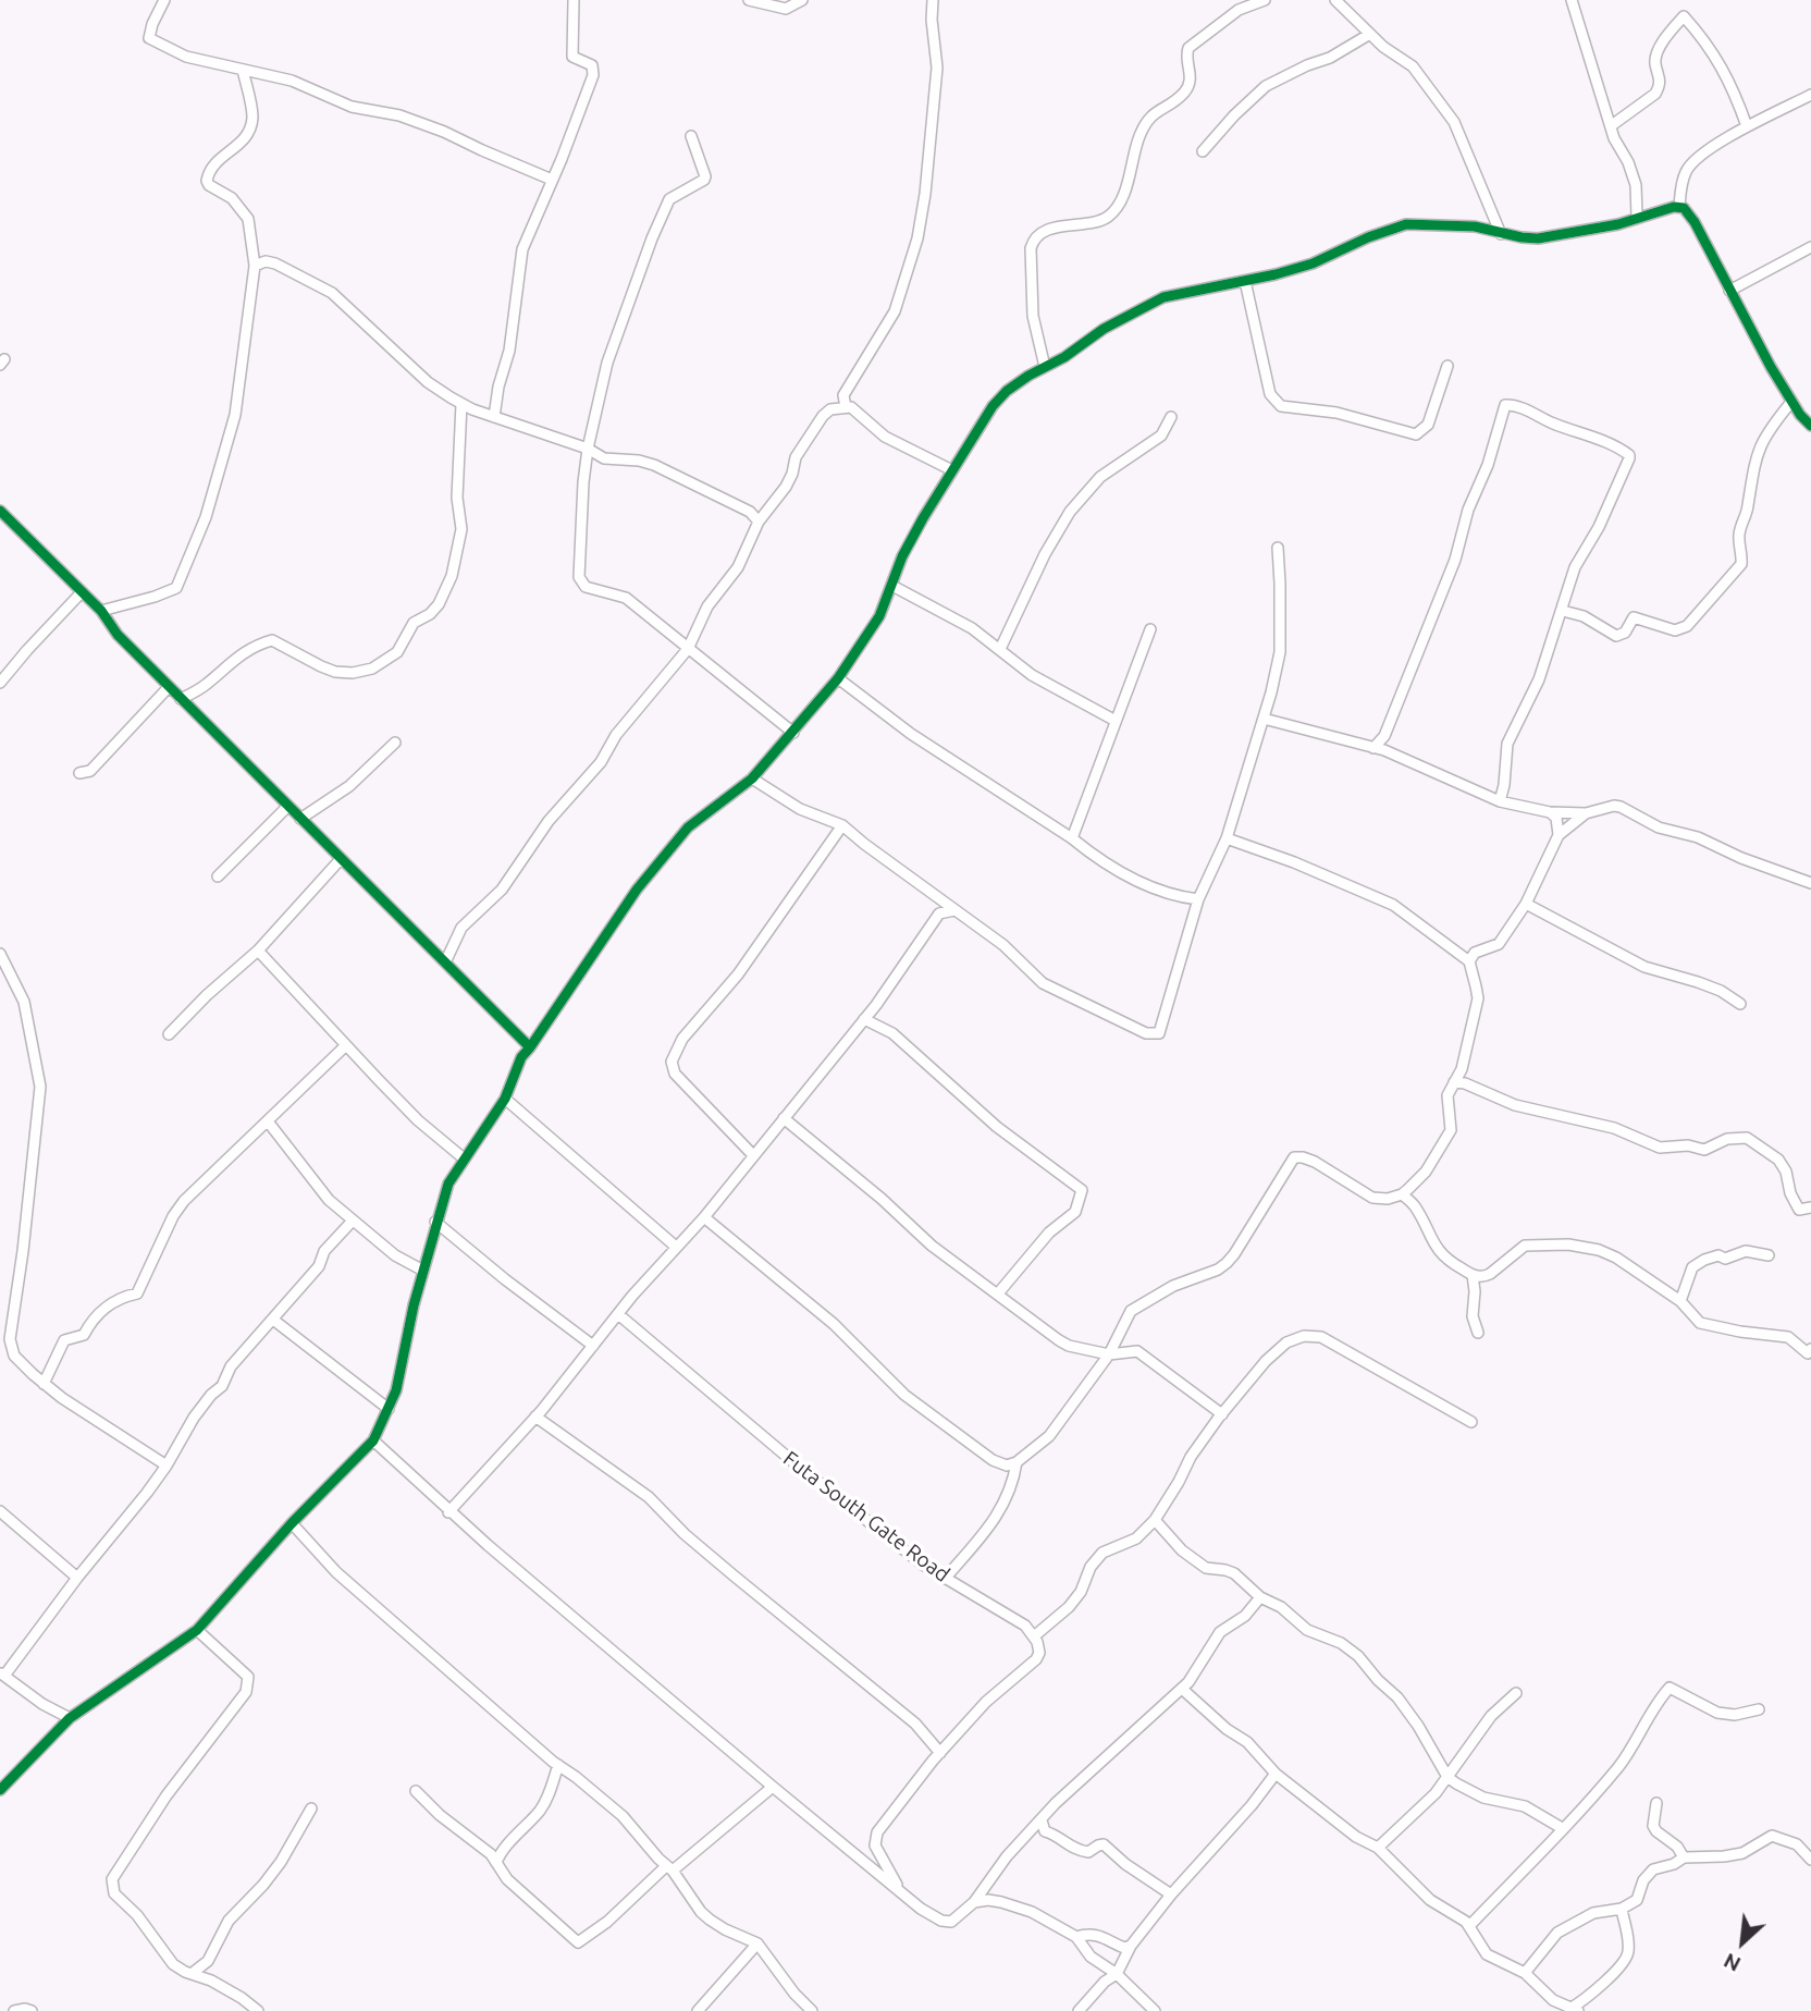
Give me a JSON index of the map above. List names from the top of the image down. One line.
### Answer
{"streets":{"street":["Futa South Gate Road"]},"north":"bottom left"}
